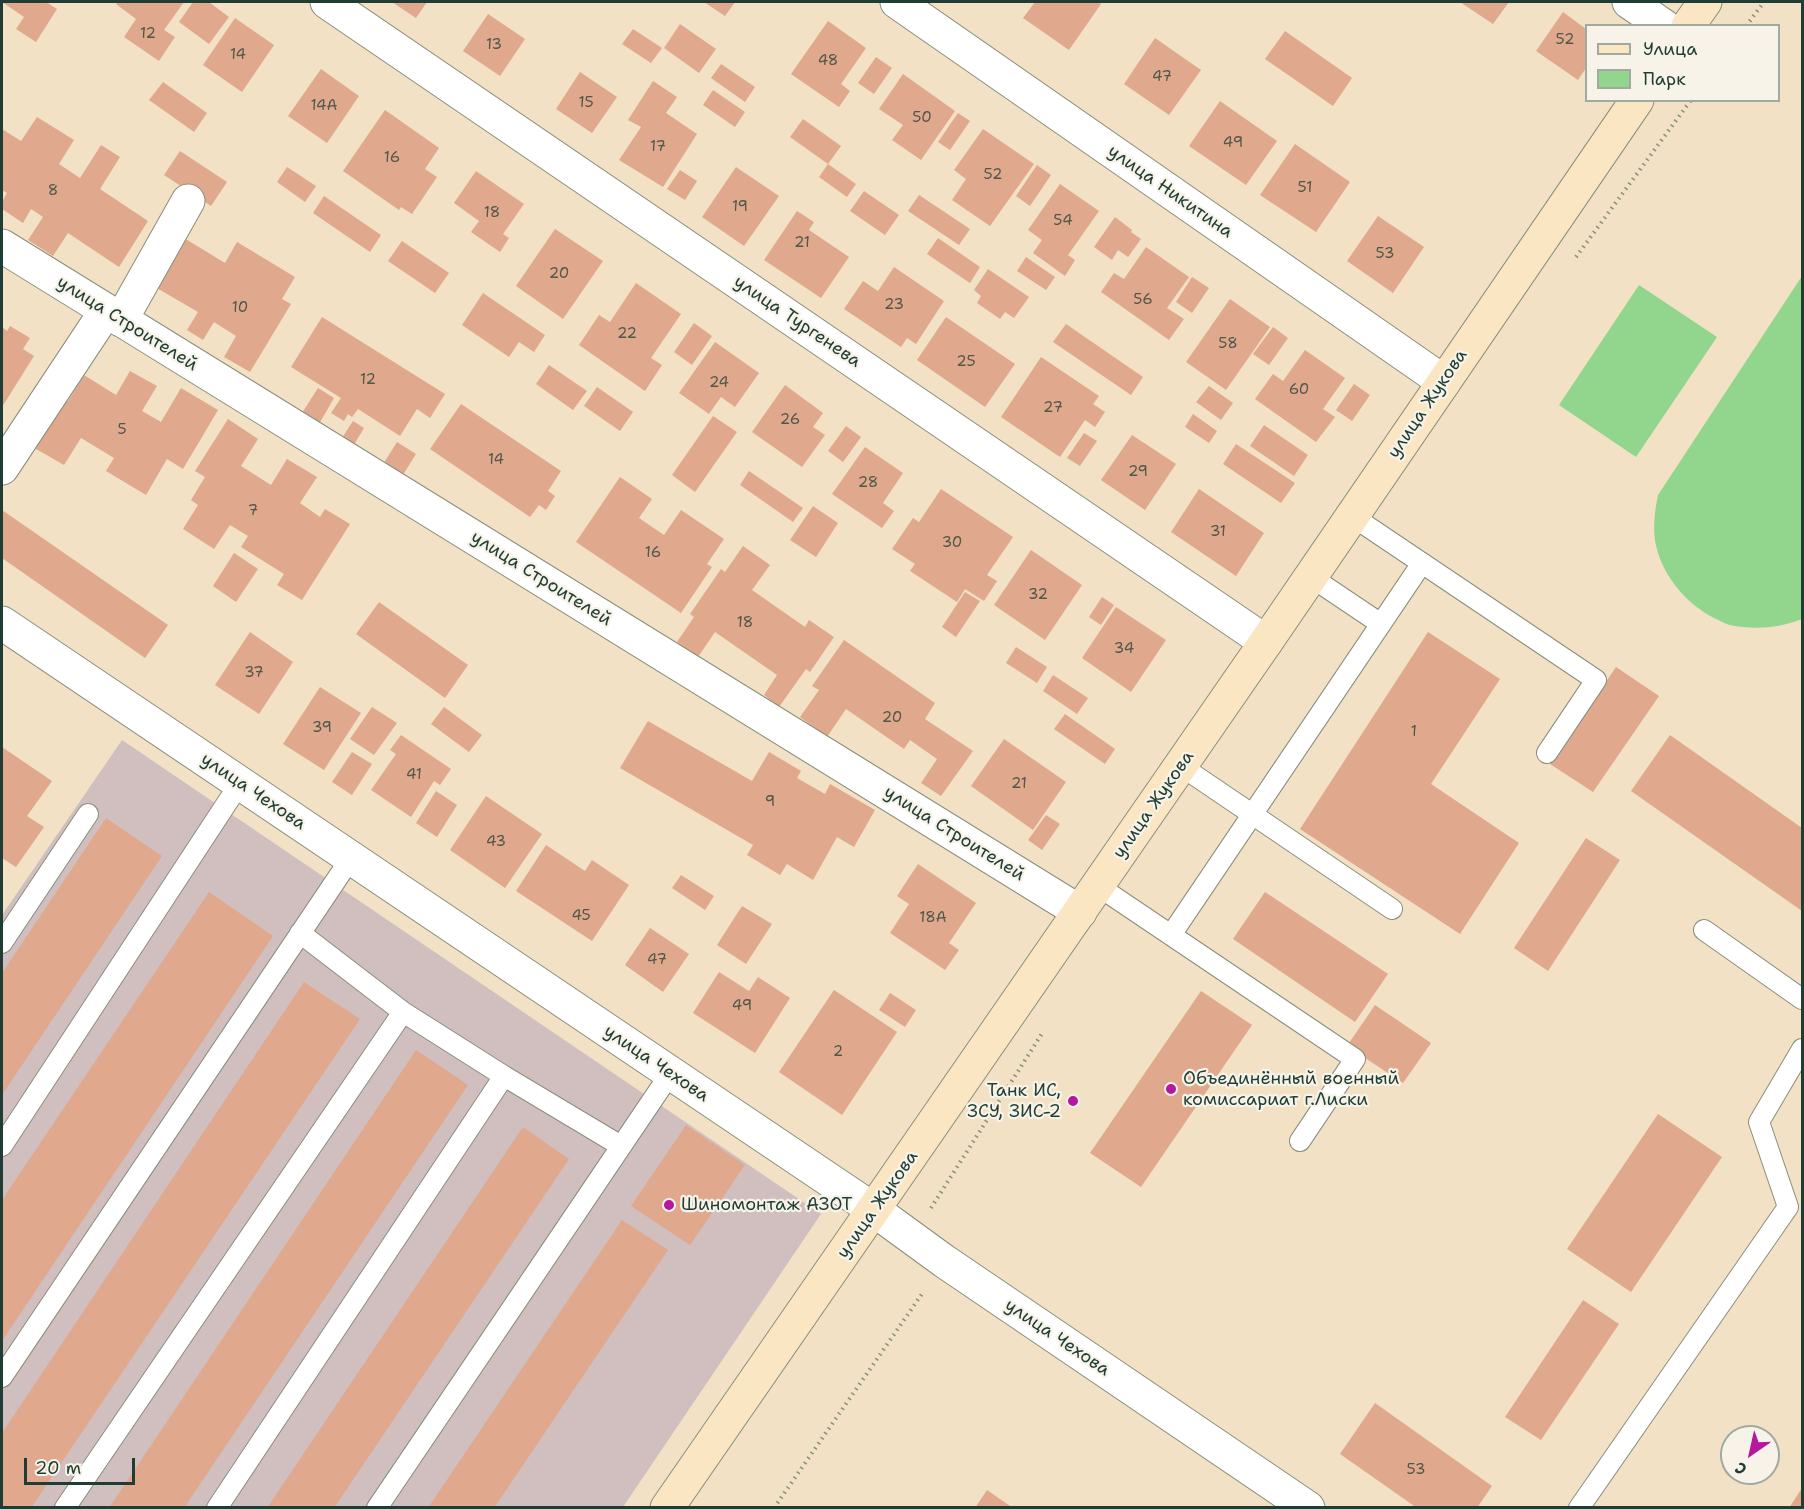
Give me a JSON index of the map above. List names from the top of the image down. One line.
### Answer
{"streets":{"street":["улица Никитина","улица Тургенева","улица Строителей","улица Жукова","улица Чехова"]},"crossings":[["улица Никитина","улица Жукова"],["улица Тургенева","улица Жукова"],["улица Строителей","улица Жукова"],["улица Жукова","улица Чехова"]],"places":["Объединённый военный комиссариат г.Лиски","Танк ИС, ЗСУ, ЗИС-2","Шиномонтаж АЗОТ"],"house_numbers":["12","52","13","14","48","47","15","14А","50","49","17","16","52","51","8","19","18","54","21","53","20","56","23","10","22","58","25","12","24","60","27","26","5","14","29","28","7","31","30","16","32","18","34","37","20","39","1","41","21","9","43","45","18А","47","49","2","53"],"legend":["Улица","Парк"],"scale_bar":"20 m","north":"bottom left"}
